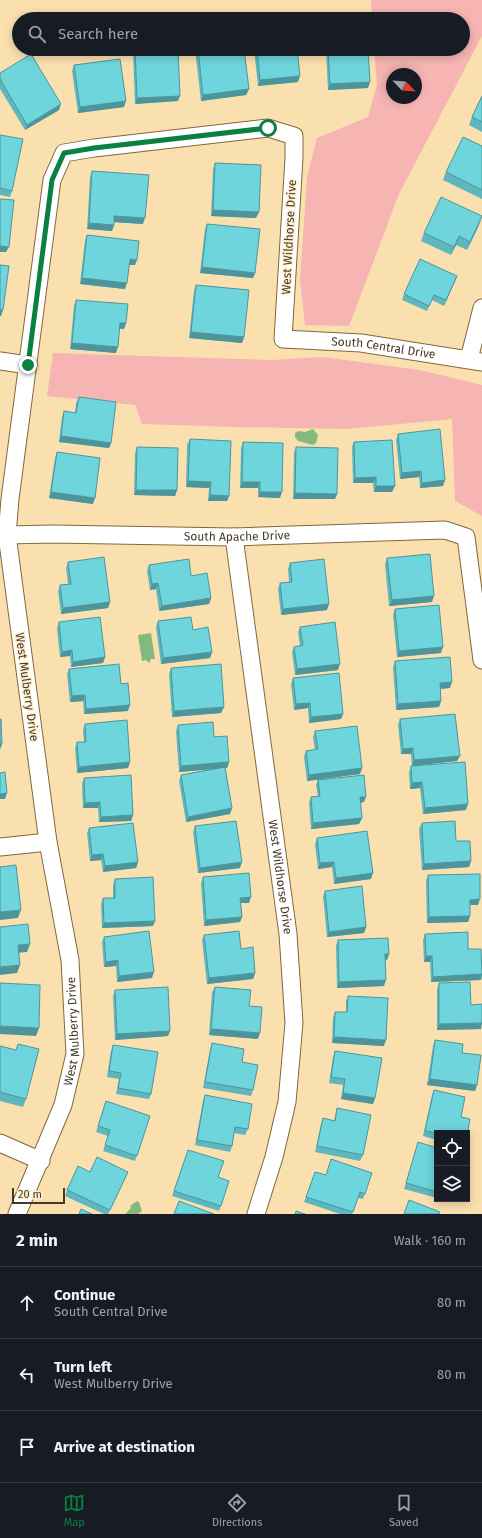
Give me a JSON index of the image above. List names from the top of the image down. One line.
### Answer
{"streets":{"street":["West Wildhorse Drive","South Central Drive","South Apache Drive","West Mulberry Drive"]},"crossings":[["West Wildhorse Drive","South Central Drive"],["West Wildhorse Drive","South Apache Drive"],["West Wildhorse Drive","West Mulberry Drive"],["South Apache Drive","West Mulberry Drive"]],"scale_bar":"20 m","north":"bottom right","page":{"search":"Search here","scale":"20 m","heading":["2 min","Walk · 160 m"],"list":[["Continue","South Central Drive","80 m"],["Turn left","West Mulberry Drive","80 m"],"Arrive at destination"],"nav":["Map","Directions","Saved"]}}
